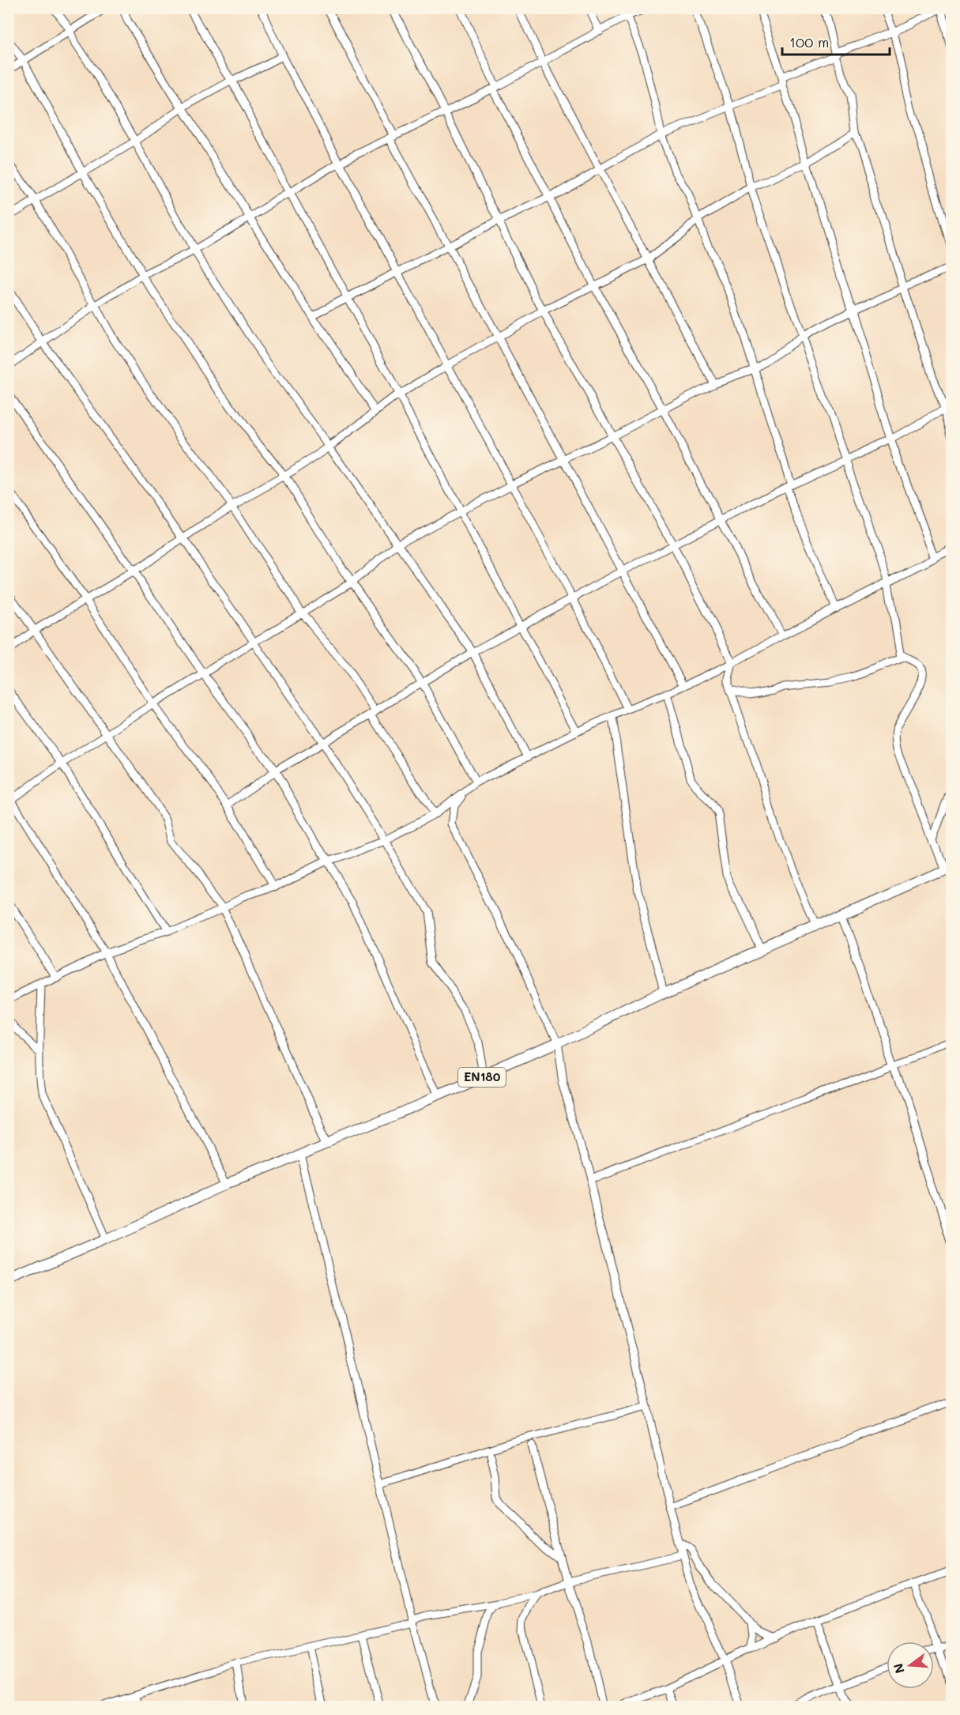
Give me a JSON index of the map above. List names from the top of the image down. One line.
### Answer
{"streets":{"main road":["EN180"]},"scale_bar":"100 m","north":"left"}
